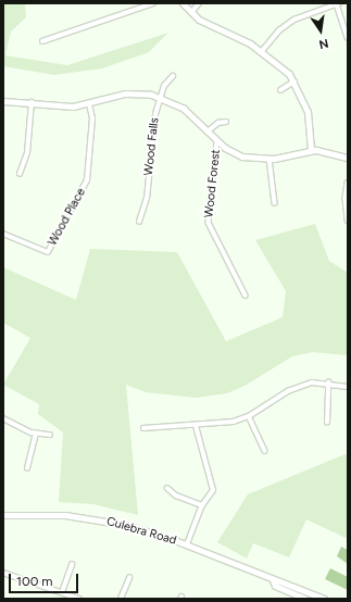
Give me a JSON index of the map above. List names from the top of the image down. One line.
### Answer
{"streets":{"street":["Wood Falls","Wood Forest","Wood Place","Culebra Road"]},"scale_bar":"100 m","north":"bottom"}
